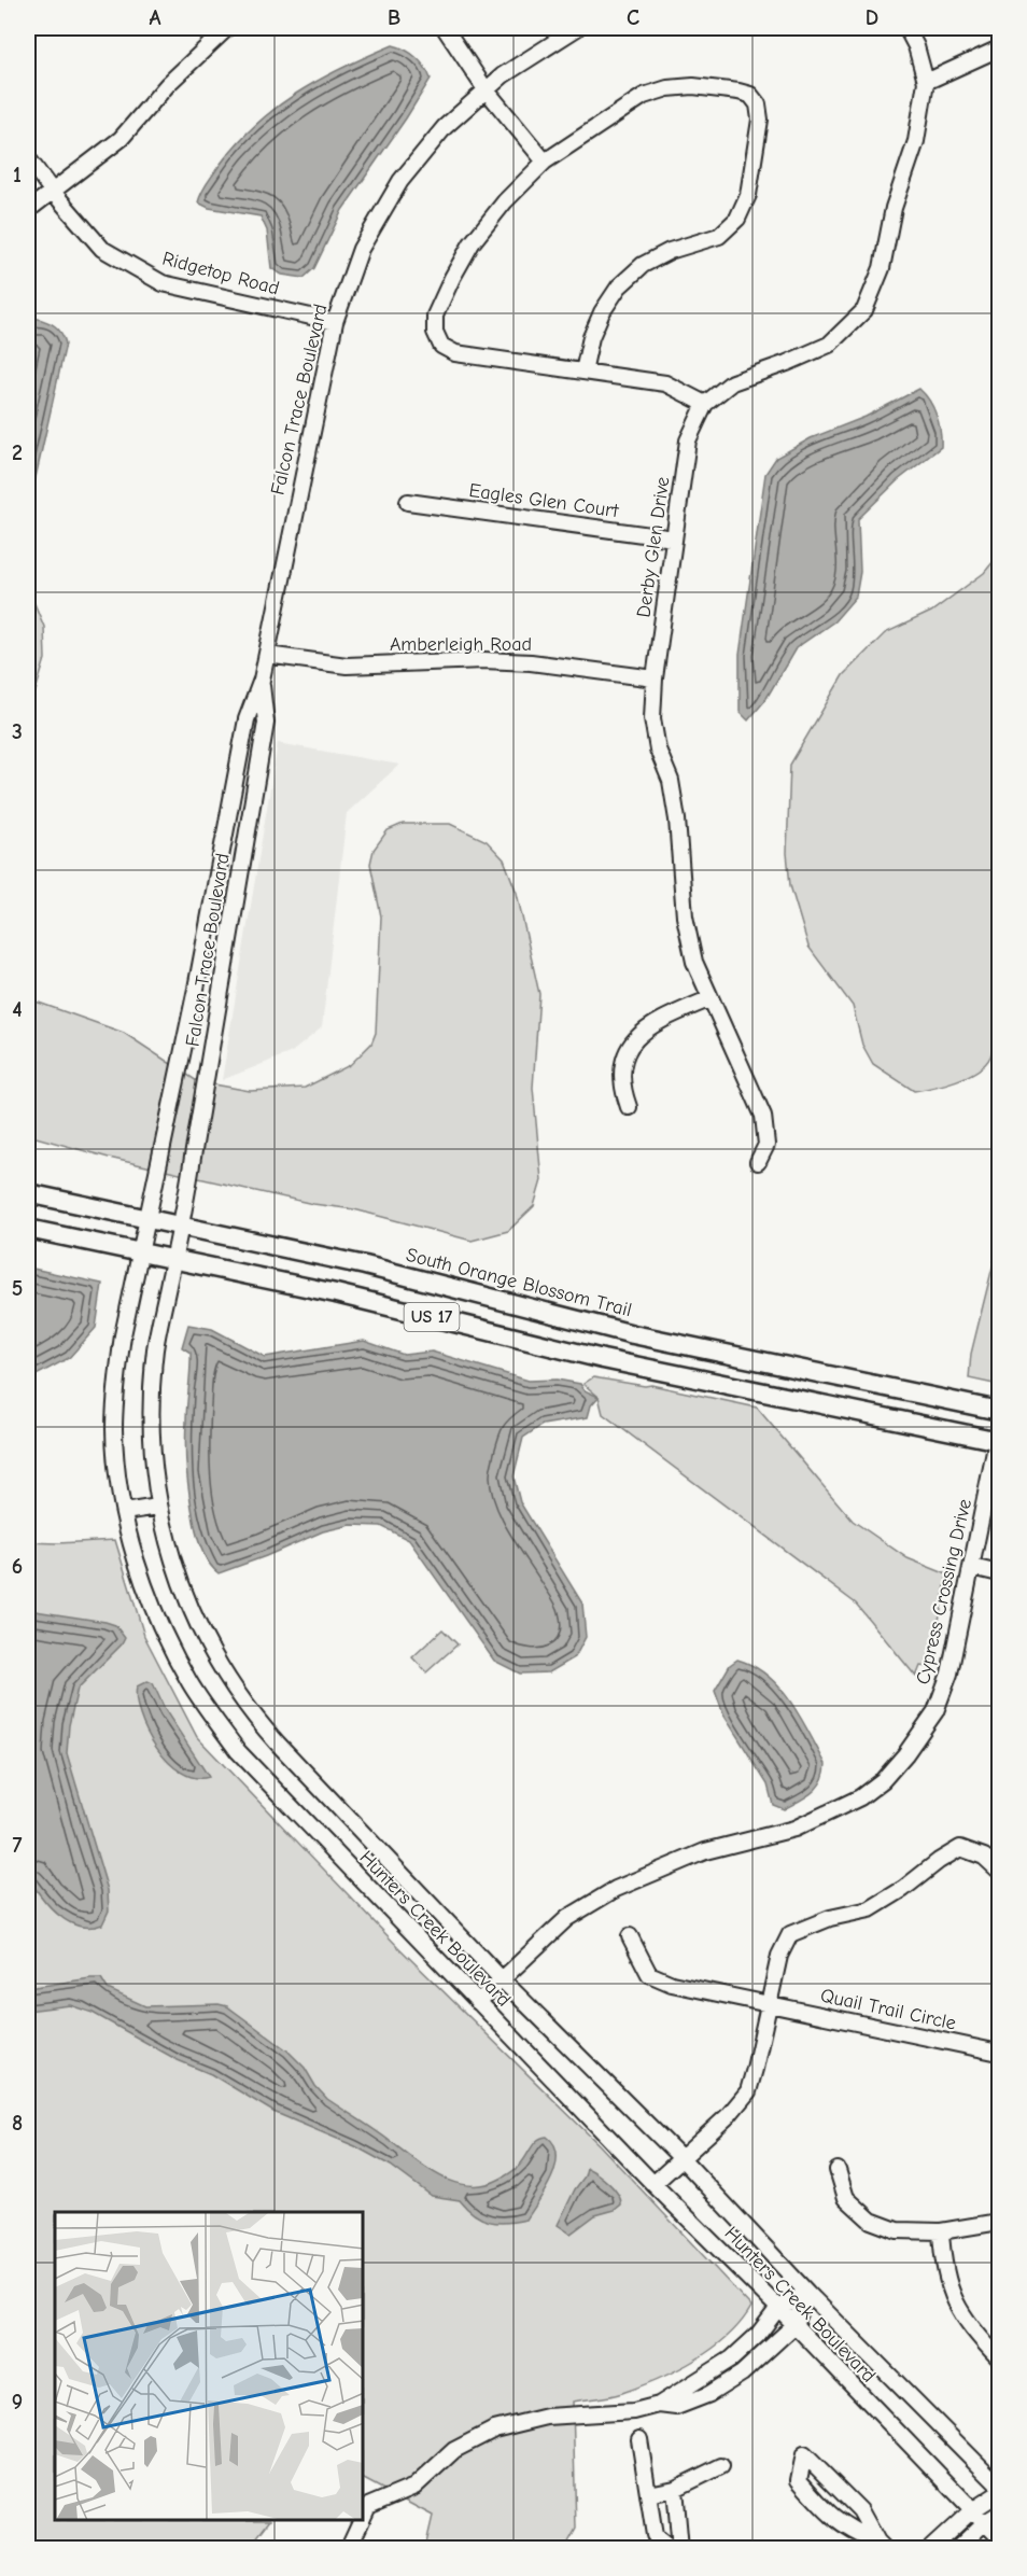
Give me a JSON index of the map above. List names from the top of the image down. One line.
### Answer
{"streets":{"main road":["South Orange Blossom Trail","US 17"],"street":["Ridgetop Road","Falcon Trace Boulevard","Eagles Glen Court","Derby Glen Drive","Amberleigh Road","Cypress Crossing Drive","Hunters Creek Boulevard","Quail Trail Circle"]},"crossings":[["Ridgetop Road","Falcon Trace Boulevard"],["Falcon Trace Boulevard","Amberleigh Road"],["Falcon Trace Boulevard","South Orange Blossom Trail"],["Falcon Trace Boulevard","Hunters Creek Boulevard"],["Eagles Glen Court","Derby Glen Drive"],["Derby Glen Drive","Amberleigh Road"],["South Orange Blossom Trail","Hunters Creek Boulevard"],["US 17","Cypress Crossing Drive"],["US 17","Hunters Creek Boulevard"],["Cypress Crossing Drive","Hunters Creek Boulevard"]],"grid":{"columns":["A","B","C","D"],"rows":["1","2","3","4","5","6","7","8","9"]}}
